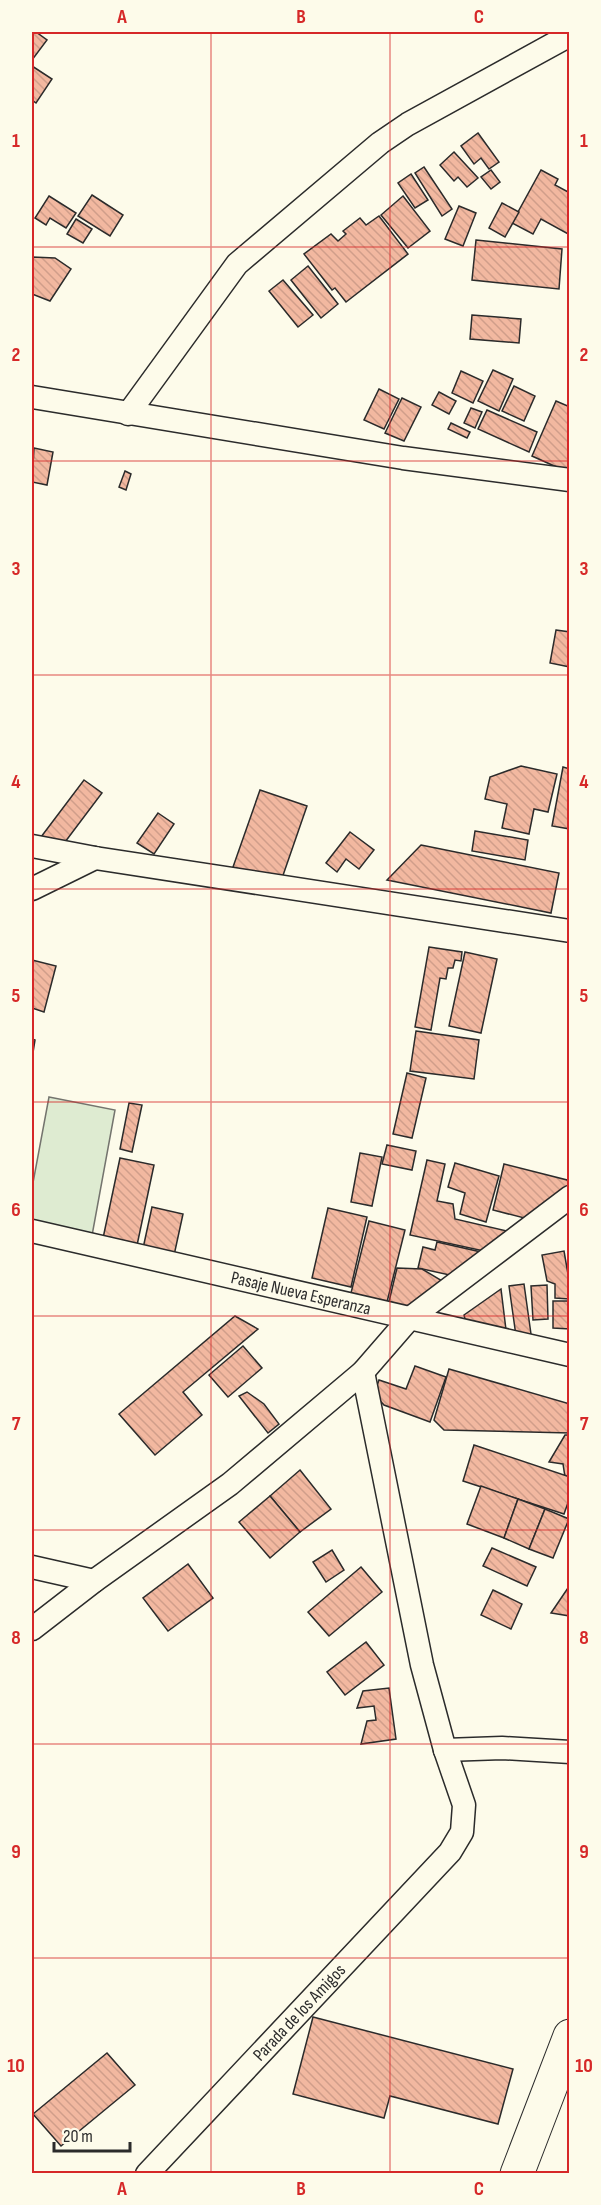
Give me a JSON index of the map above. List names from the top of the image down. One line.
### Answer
{"streets":{"street":["Pasaje Nueva Esperanza","Parada de los Amigos"]},"scale_bar":"20 m","grid":{"columns":["A","B","C"],"rows":["1","2","3","4","5","6","7","8","9","10"]}}
